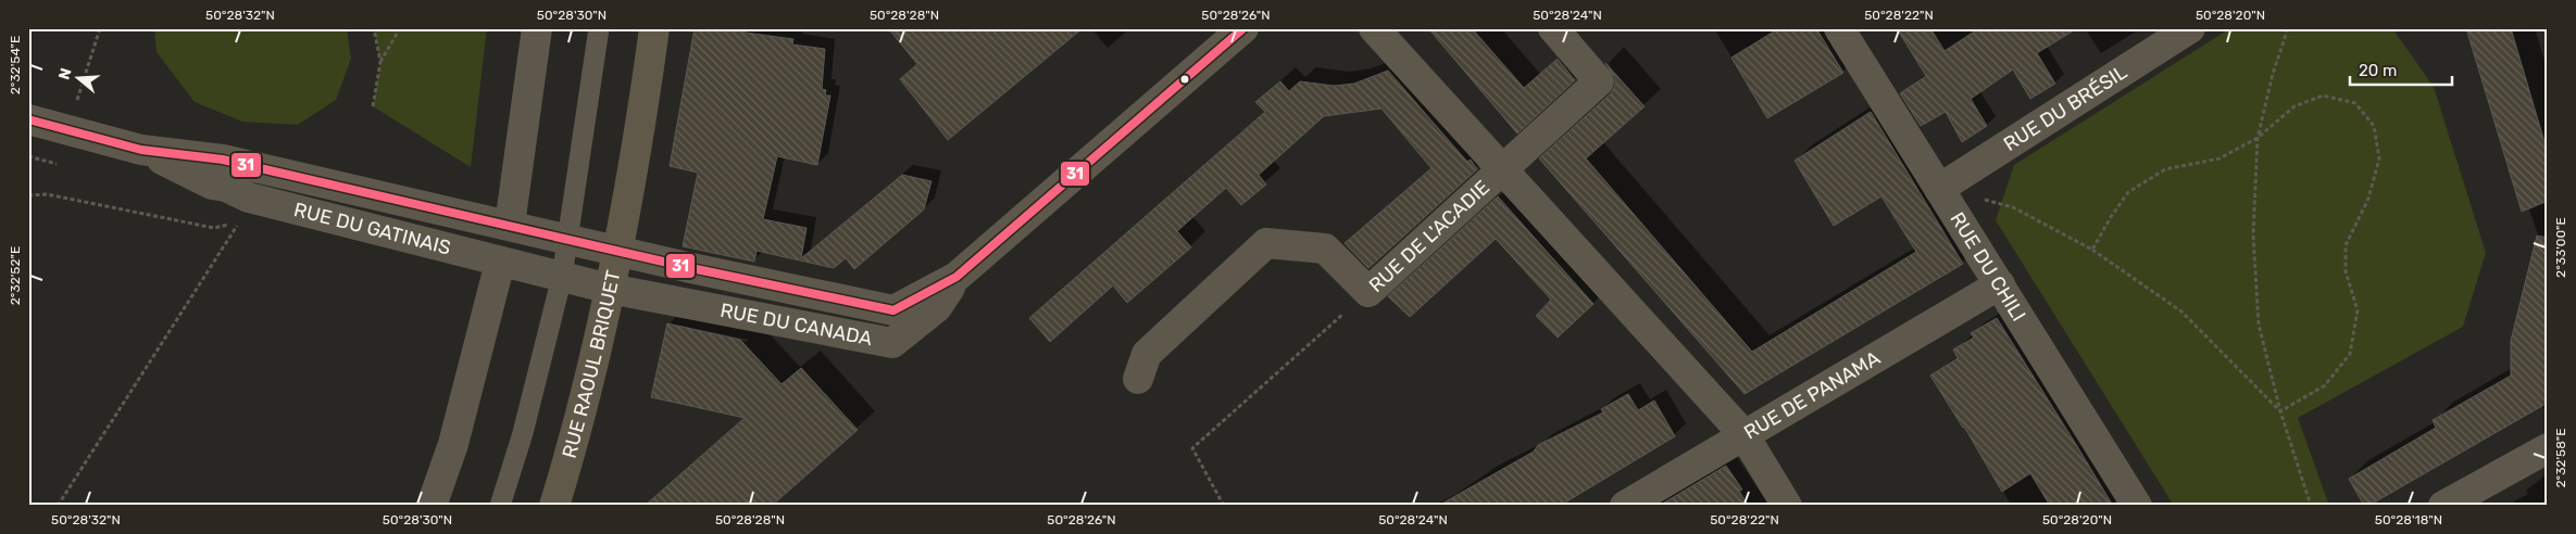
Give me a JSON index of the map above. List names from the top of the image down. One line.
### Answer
{"streets":{"street":["RUE DU BRÉSIL","RUE DU GATINAIS","RUE DE L'ACADIE","RUE DU CHILI","RUE DU CANADA","RUE RAOUL BRIQUET","RUE DE PANAMA"]},"crossings":[["RUE DU BRÉSIL","RUE DU CHILI"],["RUE DU GATINAIS","RUE DU CANADA"],["RUE DU GATINAIS","RUE RAOUL BRIQUET"],["RUE DE L'ACADIE","RUE DE PANAMA"],["RUE DU CHILI","RUE DE PANAMA"],["RUE DU CANADA","RUE RAOUL BRIQUET"]],"lines":["transit line 31"],"scale_bar":"20 m","north":"left","coordinates":["50°28'32\"N","50°28'30\"N","50°28'28\"N","50°28'26\"N","50°28'24\"N","50°28'22\"N","50°28'20\"N","2°32'54\"E","2°33'00\"E","2°32'52\"E","2°32'58\"E","50°28'18\"N"]}
